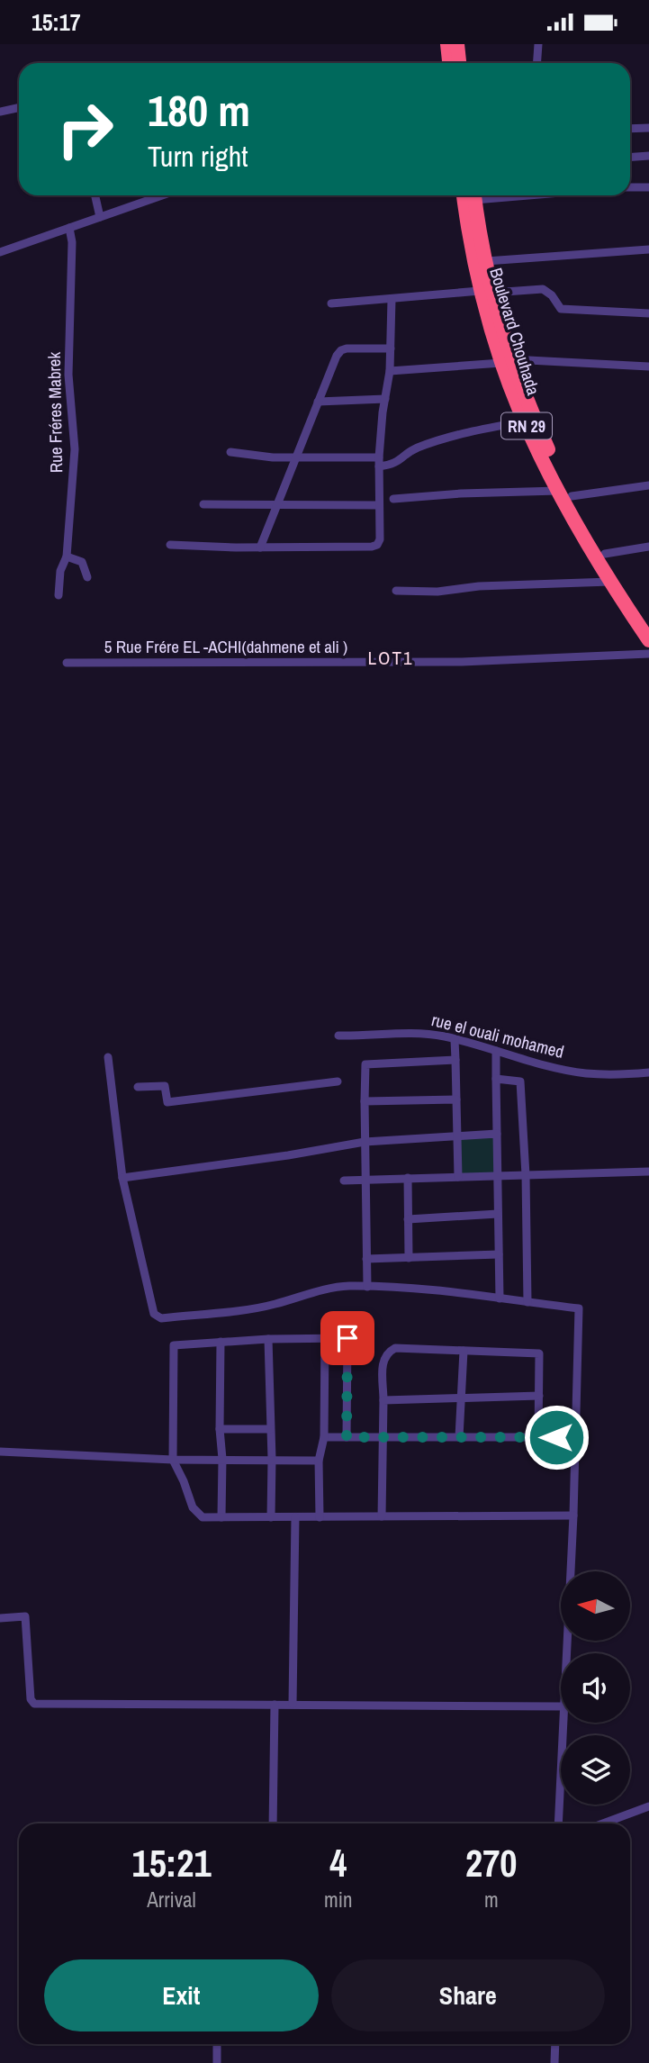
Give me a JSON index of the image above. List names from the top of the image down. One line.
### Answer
{"streets":{"highway":["Boulevard Chouhada","RN 29"],"street":["Rue Fréres Mabrek","5 Rue Frére EL -ACHI(dahmene et ali )","rue el ouali mohamed"]},"crossings":[["Boulevard Chouhada","RN 29"]],"districts":["LOT1"],"north":"left","page":{"status":"15:17","turn":["180 m","Turn right"],"eta":["15:21","Arrival","4","min","270","m"],"buttons":["Exit","Share"]}}
